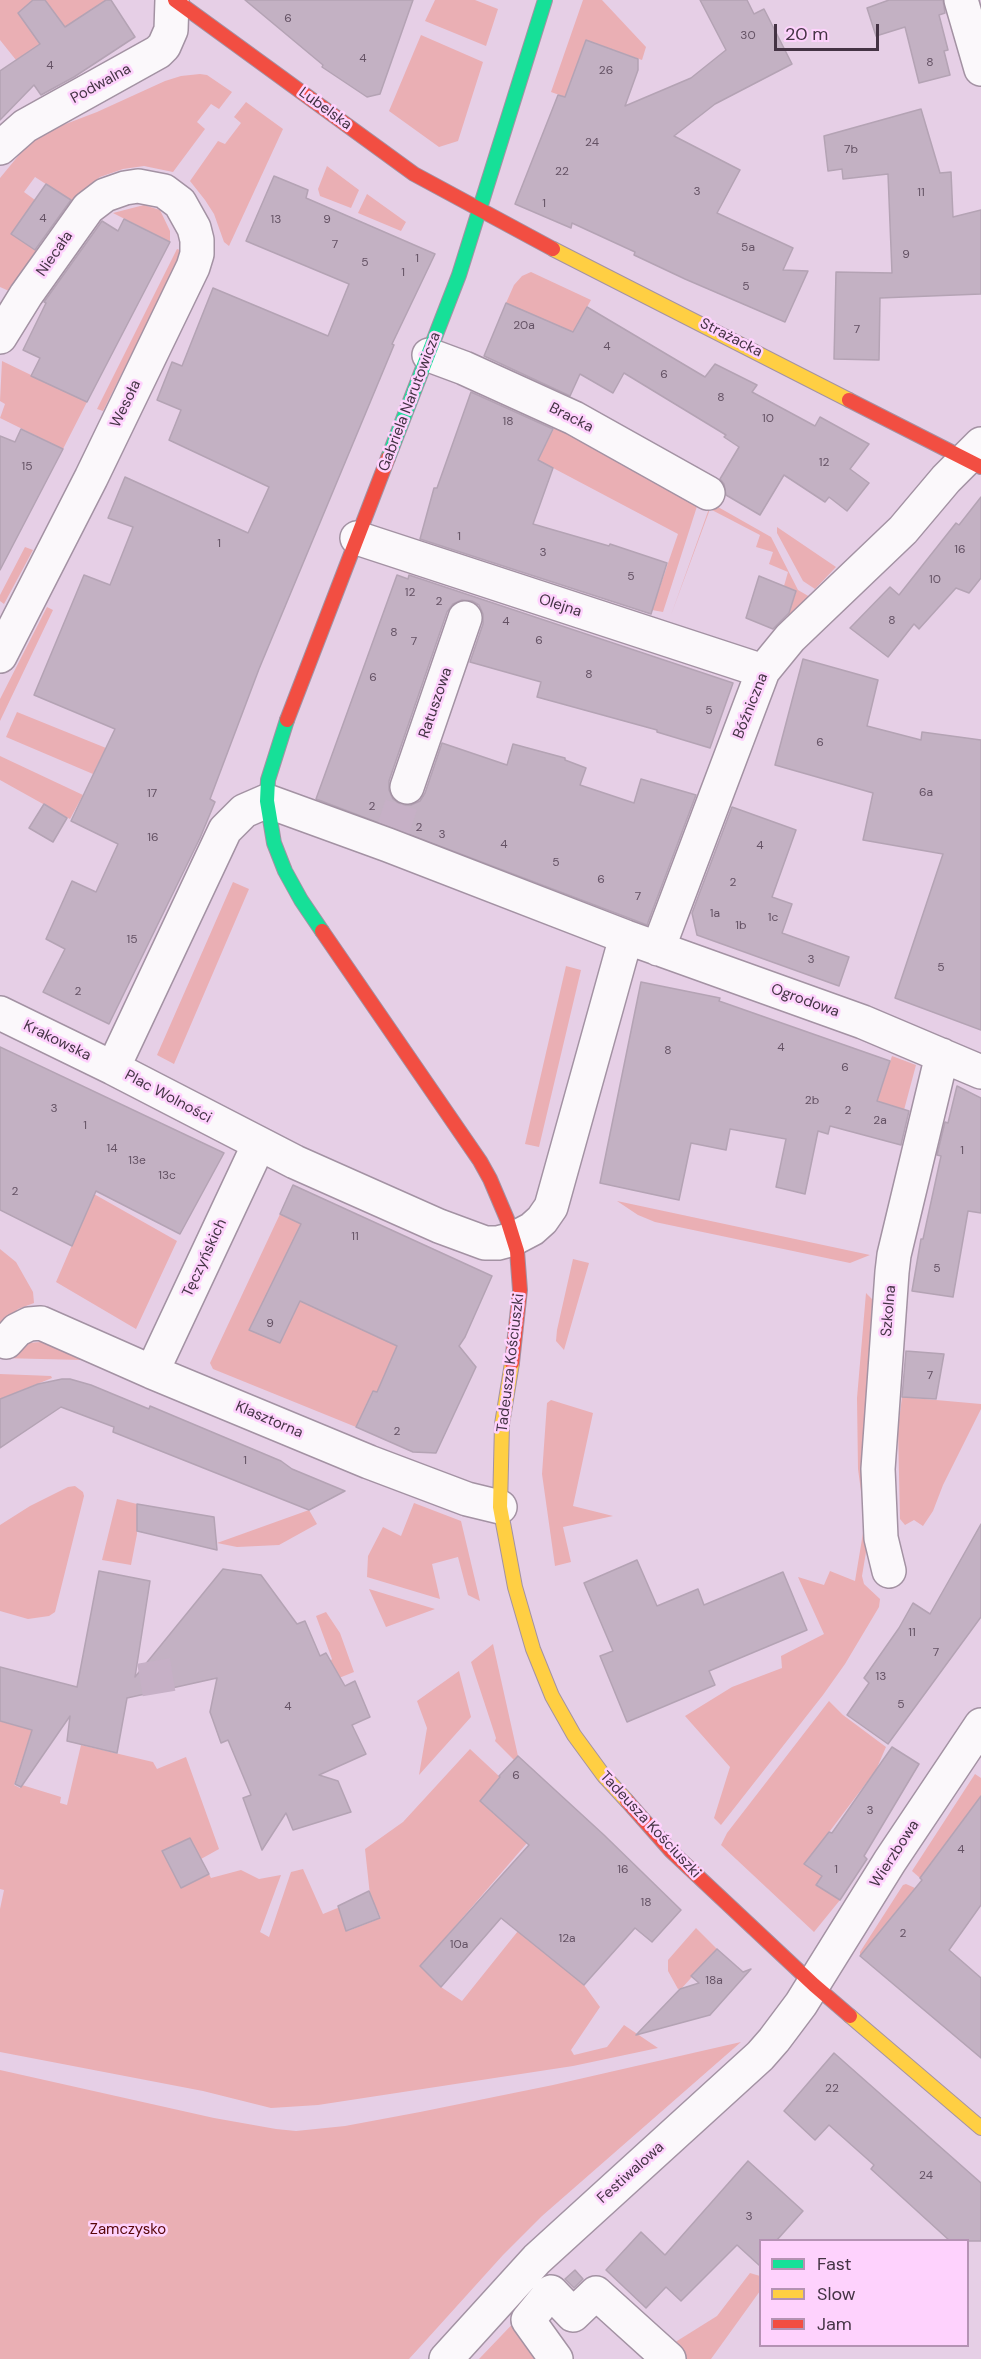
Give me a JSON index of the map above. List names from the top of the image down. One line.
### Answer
{"streets":{"street":["Podwalna","Lubelska","Niecała","Strażacka","Gabriela Narutowicza","Wesoła","Bracka","Olejna","Ratuszowa","Bóźniczna","Ogrodowa","Krakowska","Plac Wolności","Tęczyńskich","Szkolna","Tadeusza Kościuszki","Klasztorna","Wierzbowa","Festiwalowa"]},"crossings":[["Podwalna","Lubelska"],["Lubelska","Strażacka"],["Lubelska","Gabriela Narutowicza"],["Niecała","Wesoła"],["Strażacka","Gabriela Narutowicza"],["Strażacka","Bóźniczna"],["Gabriela Narutowicza","Bracka"],["Gabriela Narutowicza","Olejna"],["Gabriela Narutowicza","Plac Wolności"],["Olejna","Bóźniczna"],["Bóźniczna","Ogrodowa"],["Ogrodowa","Plac Wolności"],["Ogrodowa","Szkolna"],["Krakowska","Plac Wolności"],["Plac Wolności","Tęczyńskich"],["Plac Wolności","Tadeusza Kościuszki"],["Tęczyńskich","Klasztorna"],["Tadeusza Kościuszki","Klasztorna"],["Tadeusza Kościuszki","Wierzbowa"],["Tadeusza Kościuszki","Festiwalowa"],["Wierzbowa","Festiwalowa"]],"parks":["Zamczysko"],"house_numbers":["6","30","4","8","4","26","24","7b","22","3","11","1","4","13","9","7","5a","9","1","5","1","5","20a","7","4","6","8","10","18","12","15","1","1","16","3","5","10","12","2","8","4","8","6","7","8","6","5","6","6a","17","2","2","3","16","4","4","5","6","2","7","1a","1c","1b","15","3","5","2","4","8","6","2b","3","2","2a","1","14","1","13e","13c","2","11","5","9","7","2","1","11","7","13","5","4","6","3","4","16","1","18","2","12a","10a","18a","22","24","3"],"legend":["Fast","Slow","Jam"],"scale_bar":"20 m"}
